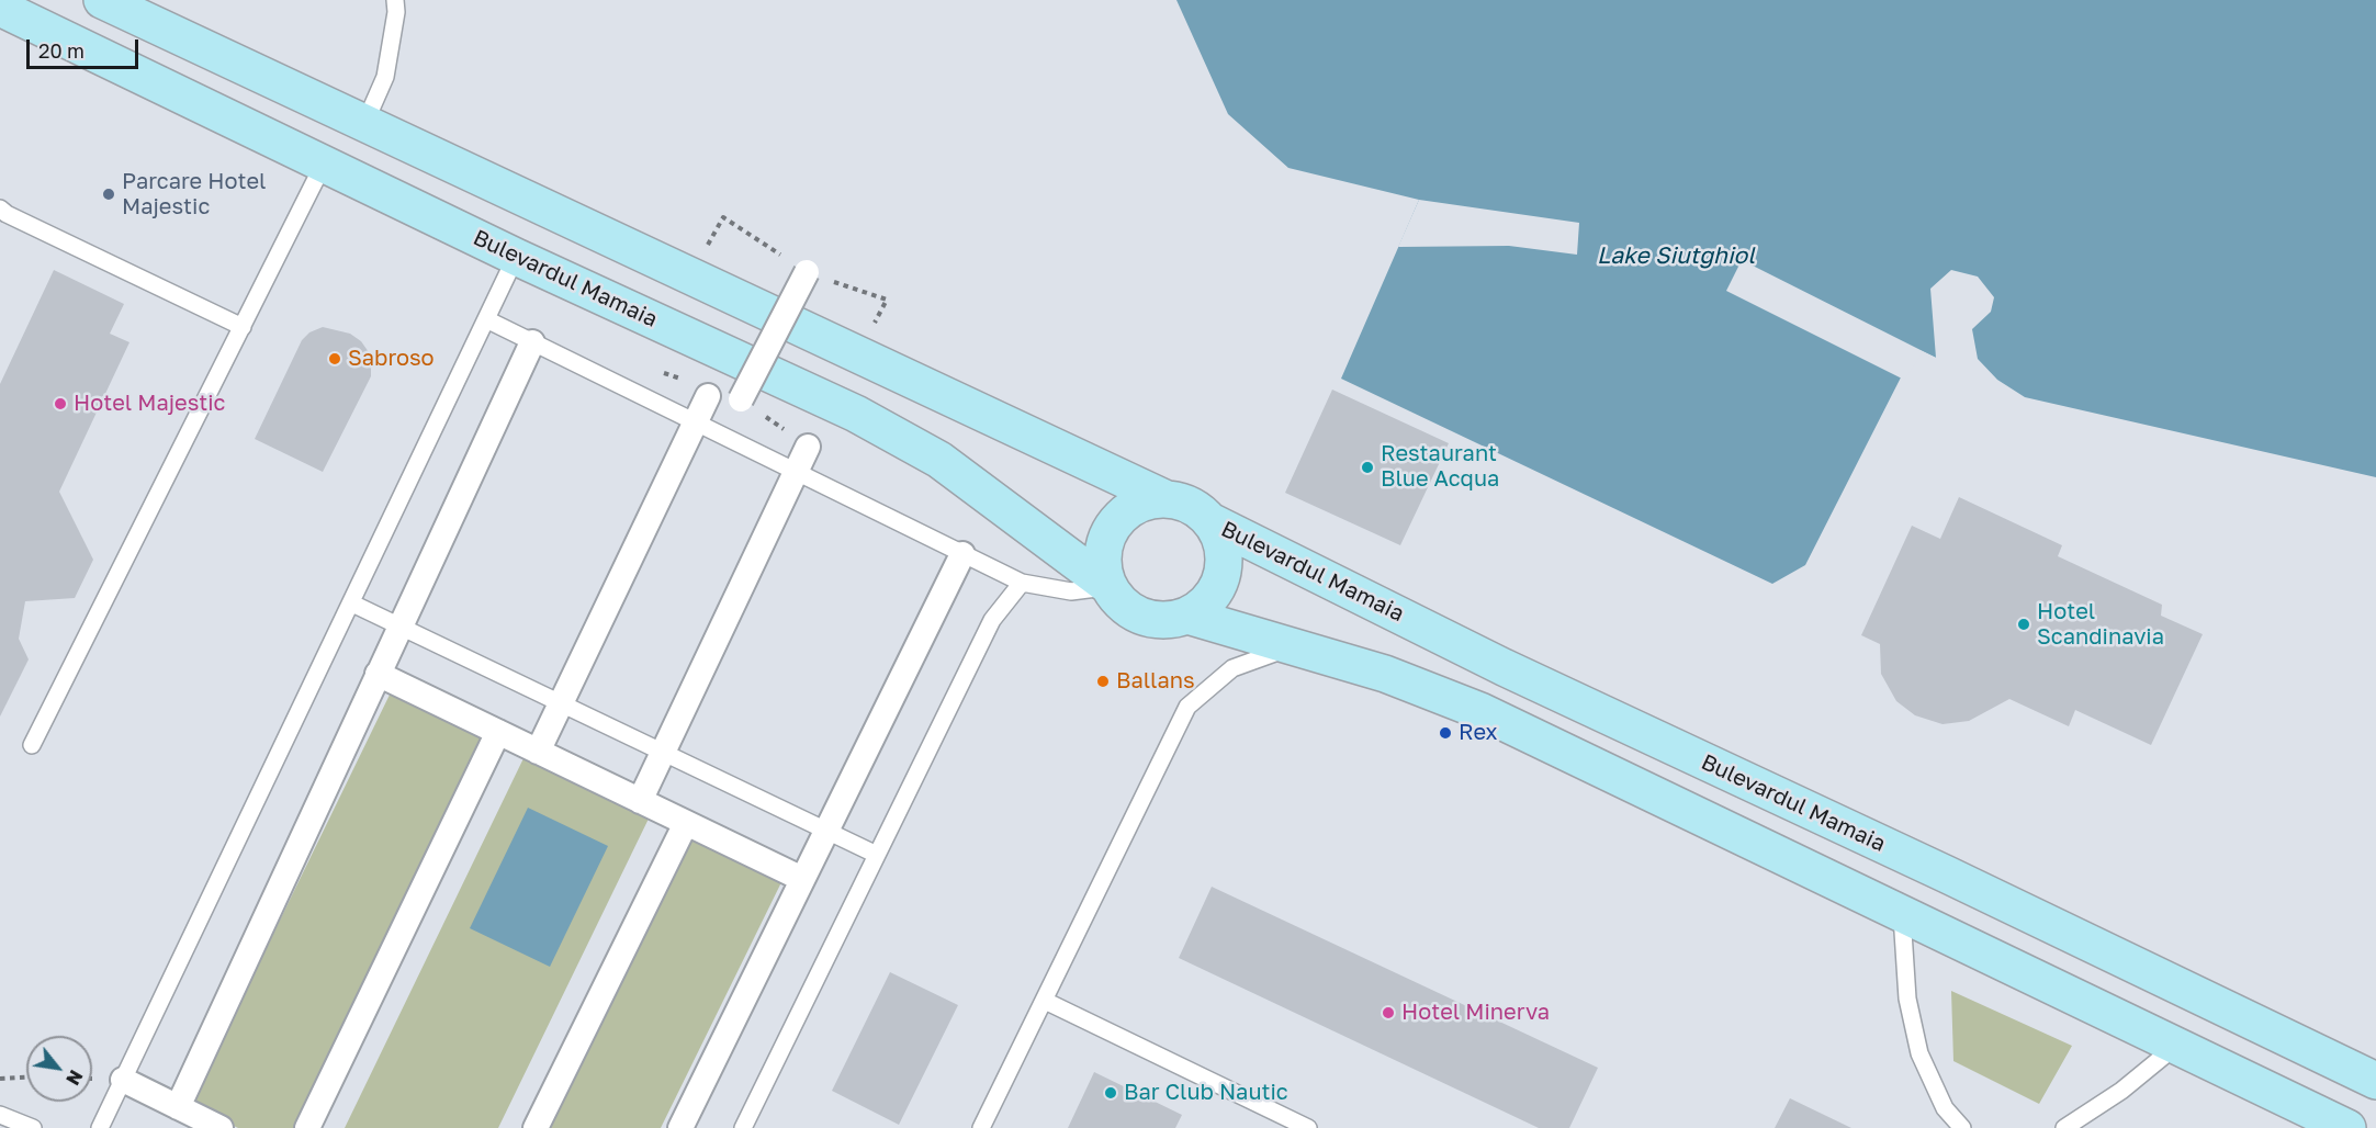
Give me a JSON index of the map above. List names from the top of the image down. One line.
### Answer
{"streets":{"main road":["Bulevardul Mamaia"]},"water":["Lake Siutghiol"],"places":["Parcare Hotel Majestic","Sabroso","Hotel Majestic","Restaurant Blue Acqua","Hotel Scandinavia","Ballans","Rex","Hotel Minerva","Bar Club Nautic"],"scale_bar":"20 m","north":"bottom right"}
